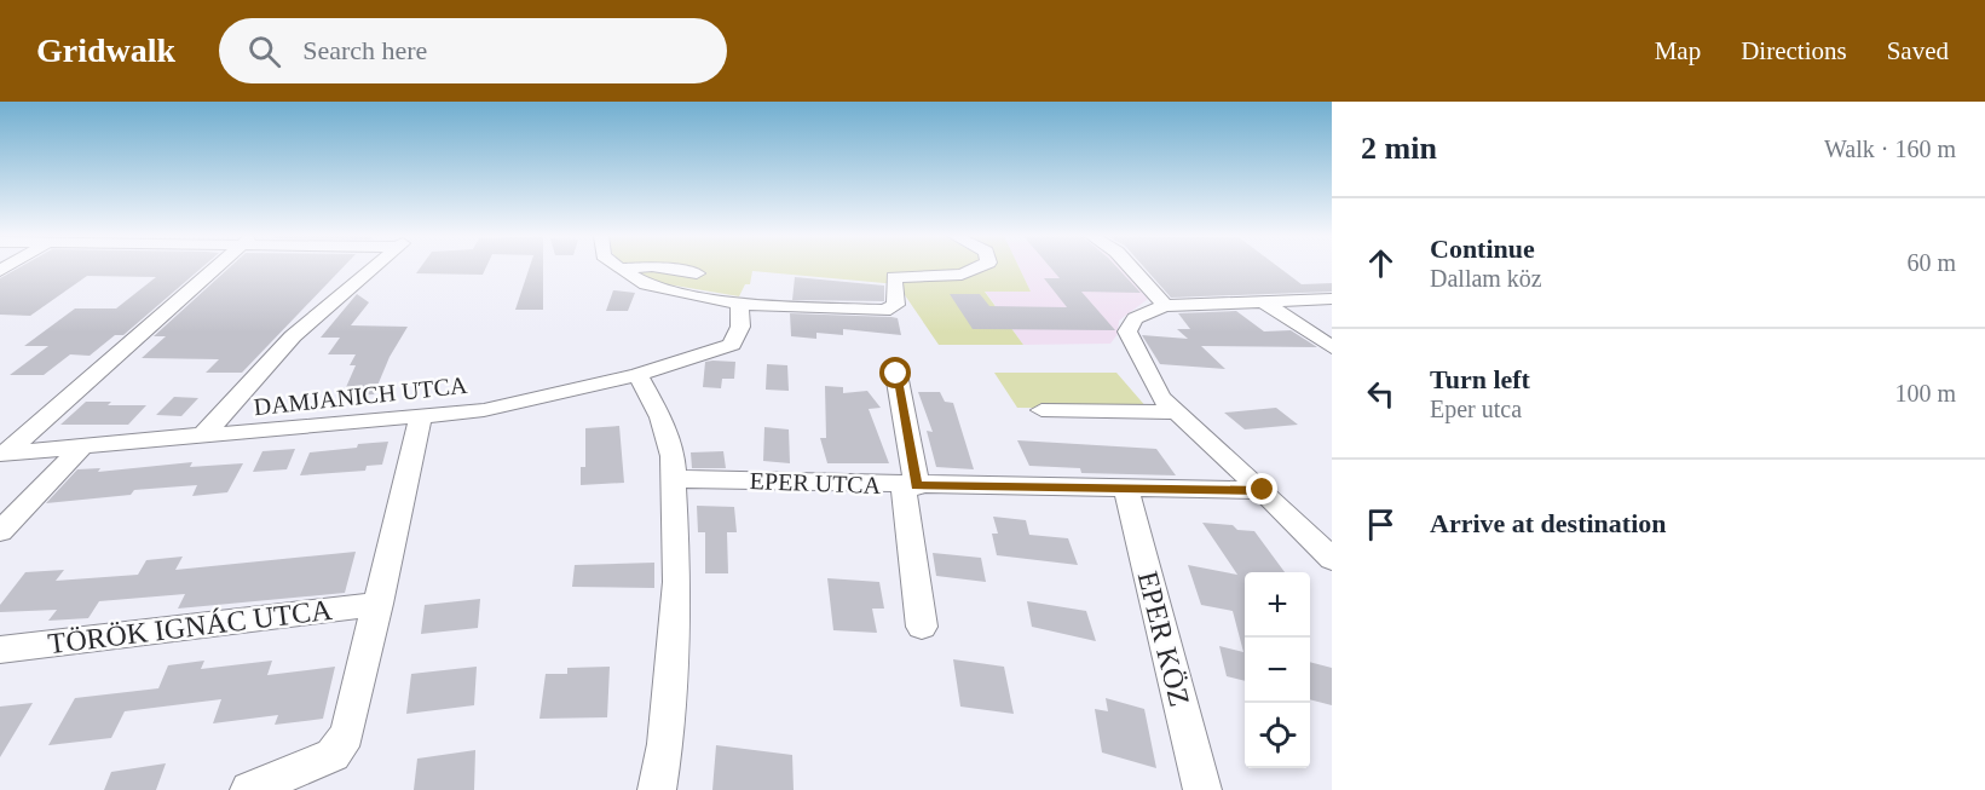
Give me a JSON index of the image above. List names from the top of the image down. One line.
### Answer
{"streets":{"street":["DAMJANICH UTCA","EPER UTCA","TÖRÖK IGNÁC UTCA","EPER KÖZ"]},"crossings":[["EPER UTCA","EPER KÖZ"]],"page":{"header":"Gridwalk","search":"Search here","nav":["Map","Directions","Saved"],"heading":["2 min","Walk · 160 m"],"list":[["Continue","Dallam köz","60 m"],["Turn left","Eper utca","100 m"],"Arrive at destination"],"map_buttons":["+","−"]}}
